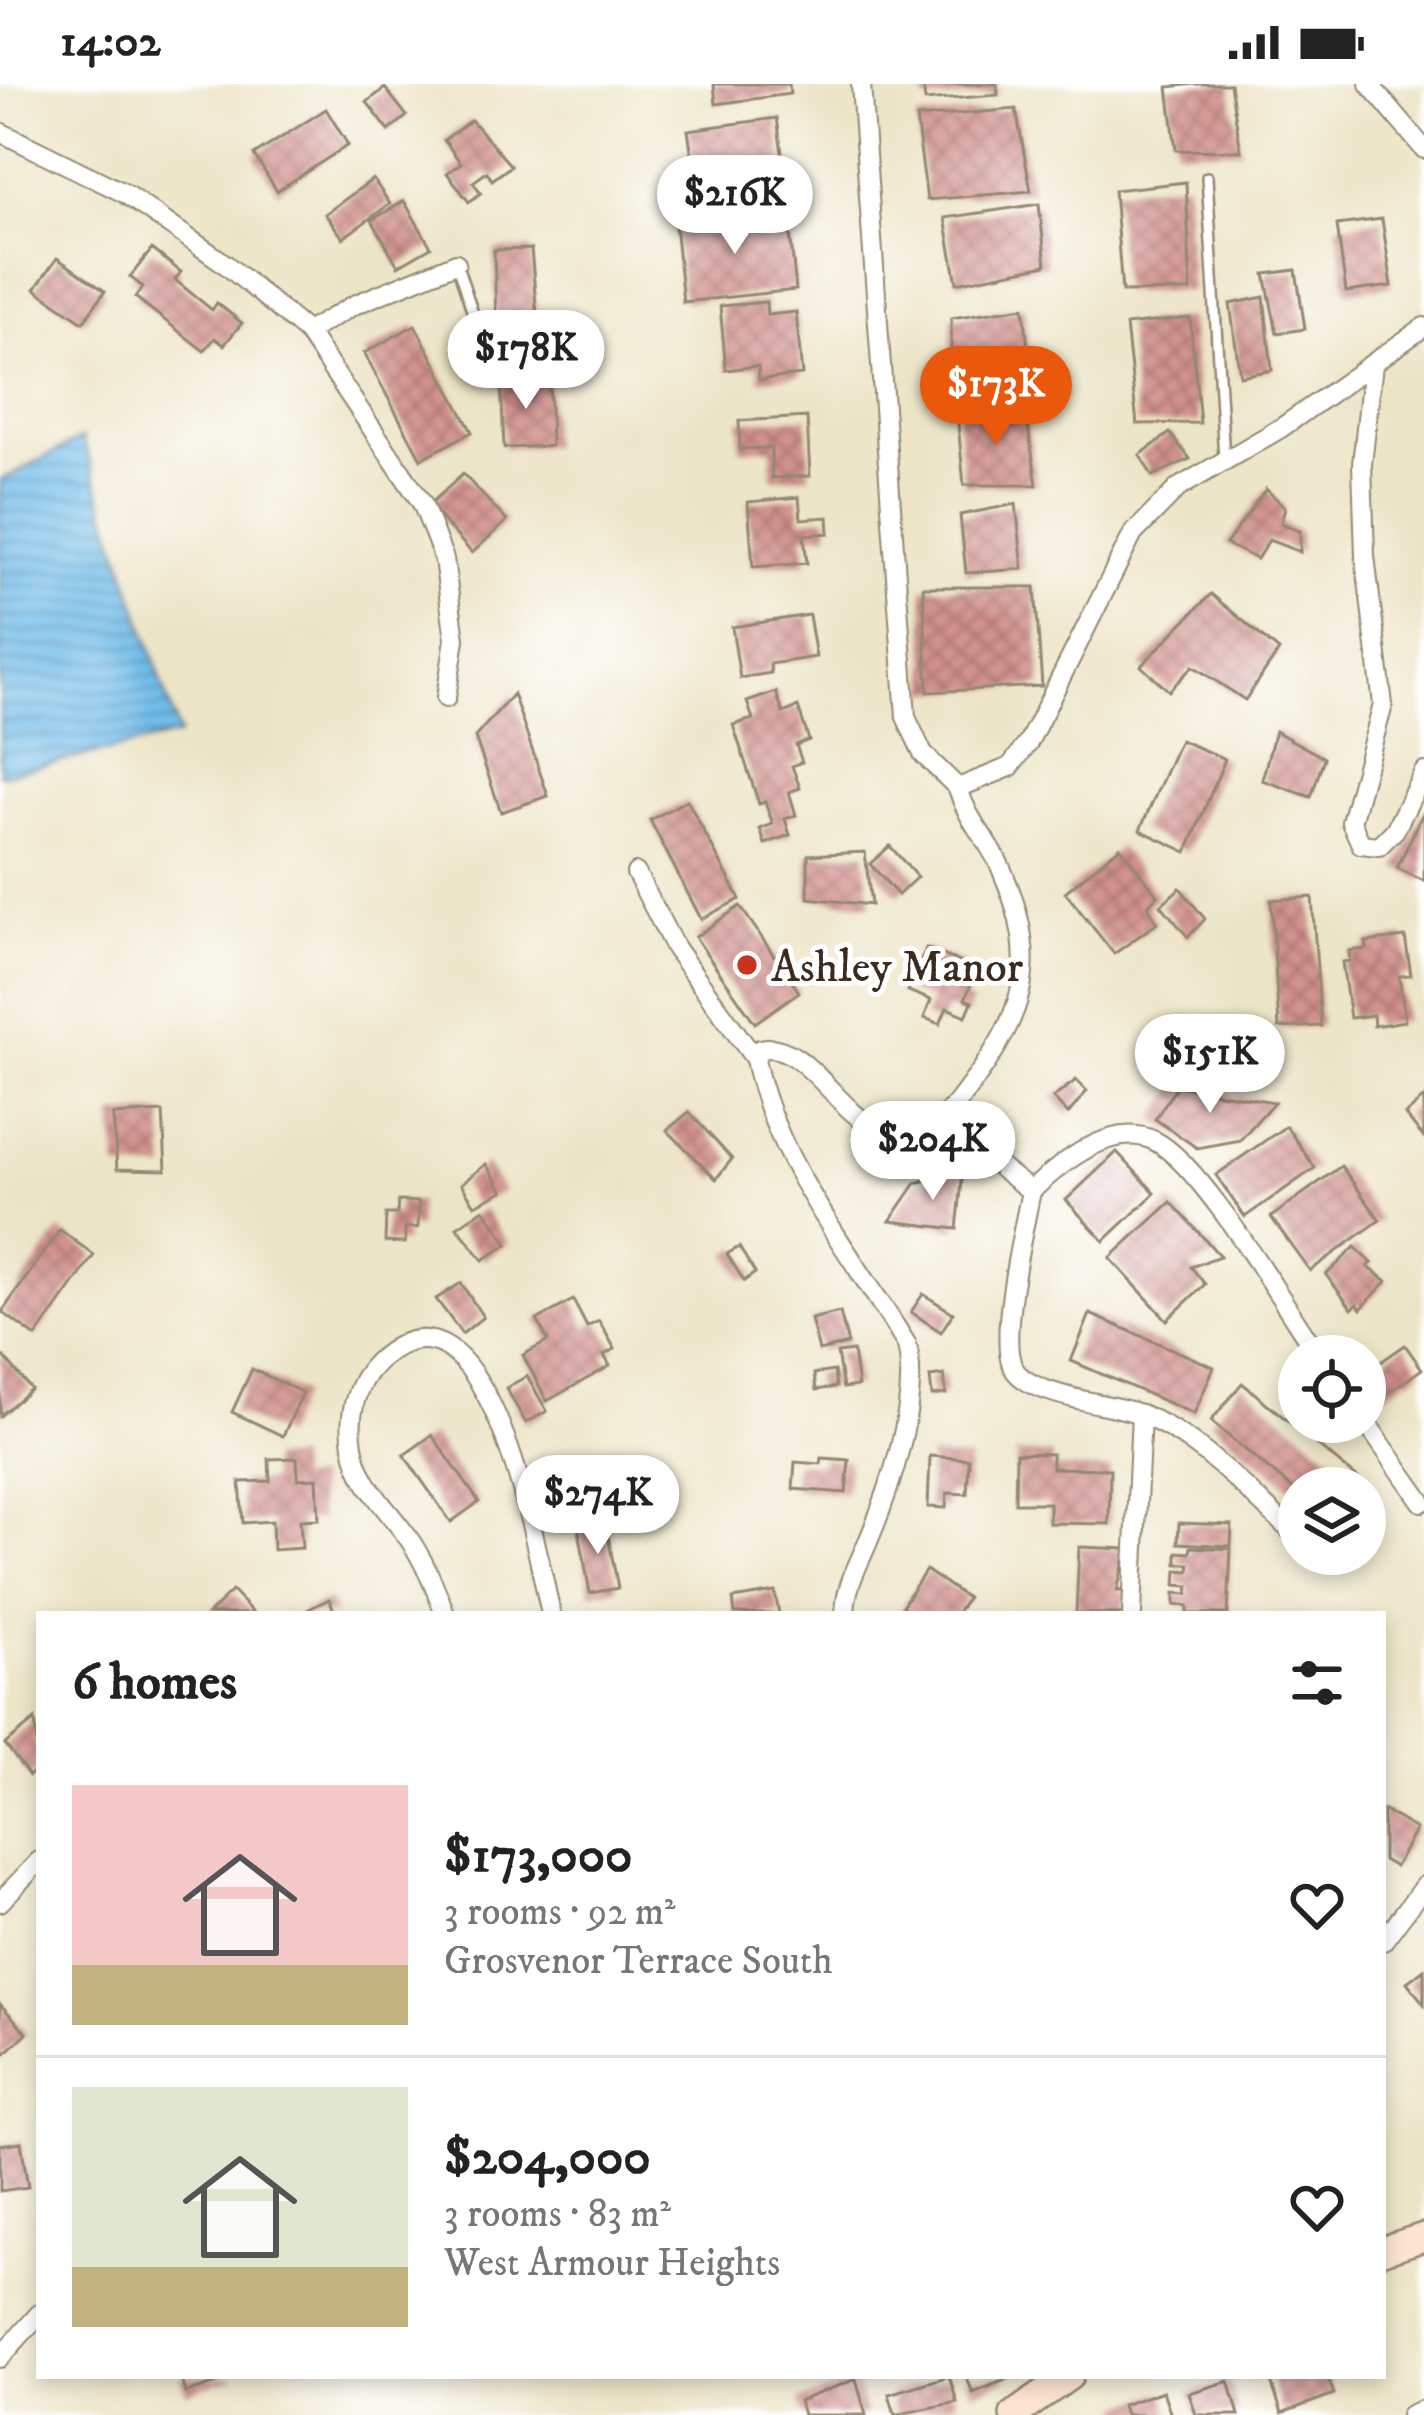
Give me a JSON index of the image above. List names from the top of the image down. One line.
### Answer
{"places":["Ashley Manor"],"page":{"status":"14:02","price":["$216K","$178K","$173K","$151K","$204K","$274K"],"heading":"6 homes","list":[{"name":"$173,000","note":"3 rooms · 92 m² · Grosvenor Terrace South"},{"name":"$204,000","note":"3 rooms · 83 m² · West Armour Heights"}]}}
